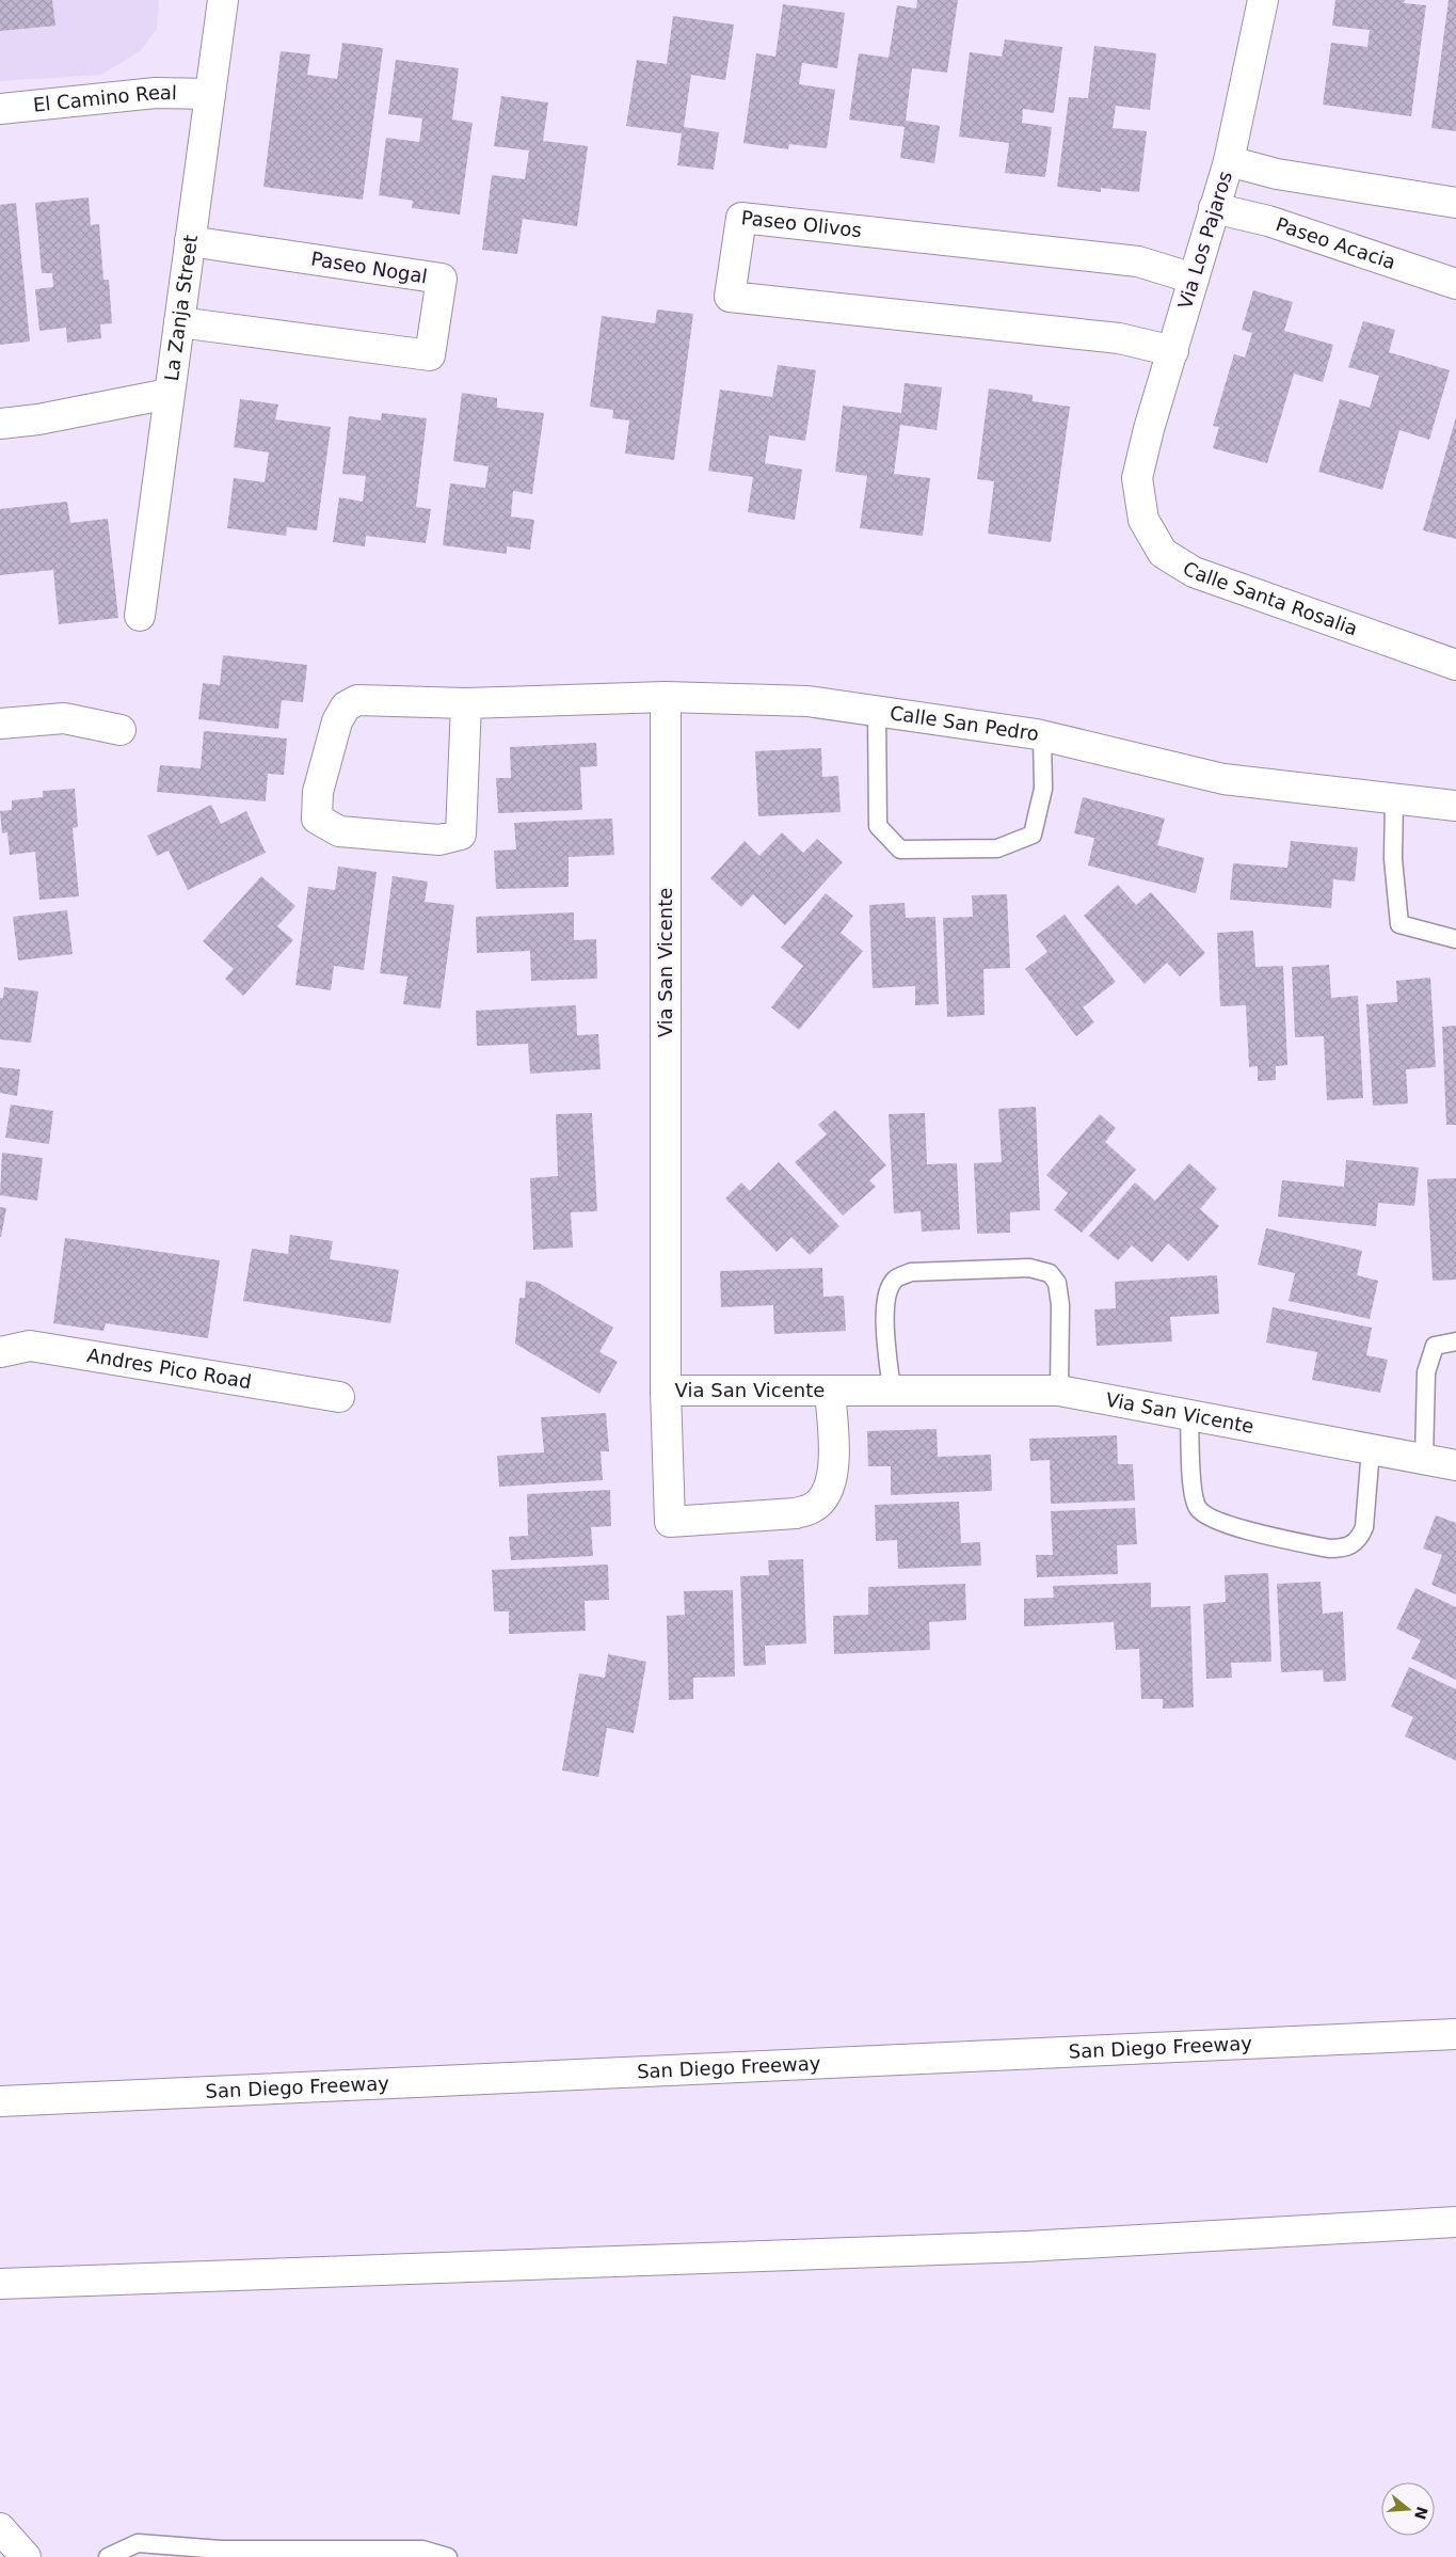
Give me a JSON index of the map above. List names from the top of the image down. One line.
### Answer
{"streets":{"main road":["El Camino Real","Paseo Olivos","Via Los Pajaros","Paseo Acacia","Paseo Nogal","La Zanja Street","Calle Santa Rosalia","Calle San Pedro","Via San Vicente","Andres Pico Road","San Diego Freeway"]},"crossings":[["El Camino Real","La Zanja Street"],["Paseo Olivos","Via Los Pajaros"],["Via Los Pajaros","Paseo Acacia"],["Via Los Pajaros","Calle Santa Rosalia"],["Paseo Nogal","La Zanja Street"],["Calle San Pedro","Via San Vicente"]],"north":"right"}
